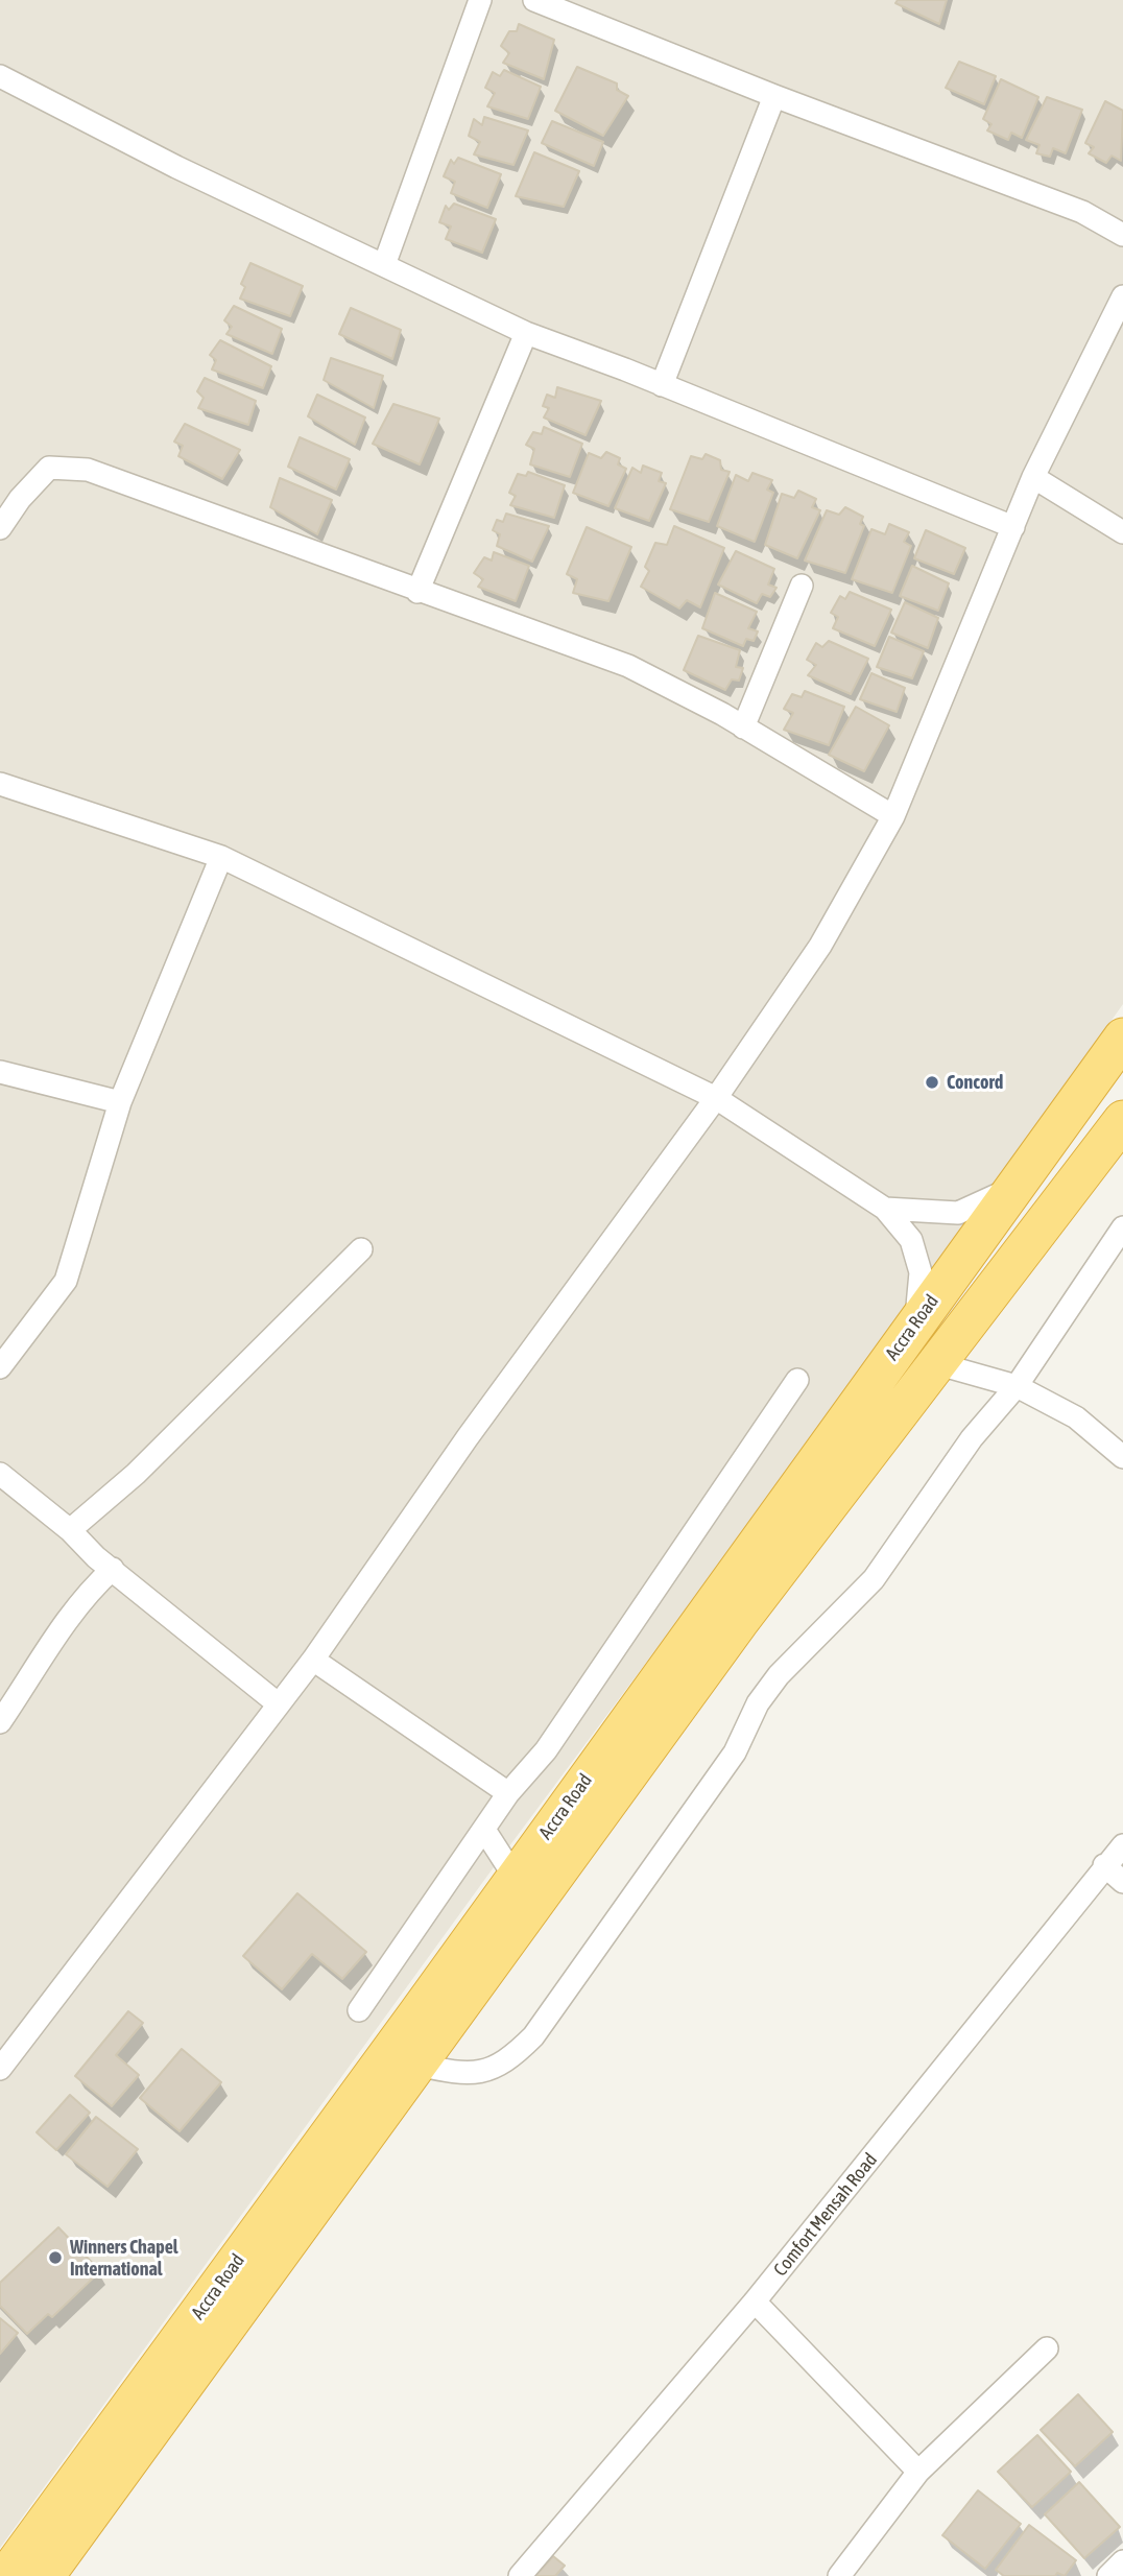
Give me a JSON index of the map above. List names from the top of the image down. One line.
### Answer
{"streets":{"highway":["Accra Road"],"street":["Comfort Mensah Road"]},"places":["Concord","Winners Chapel International"]}
